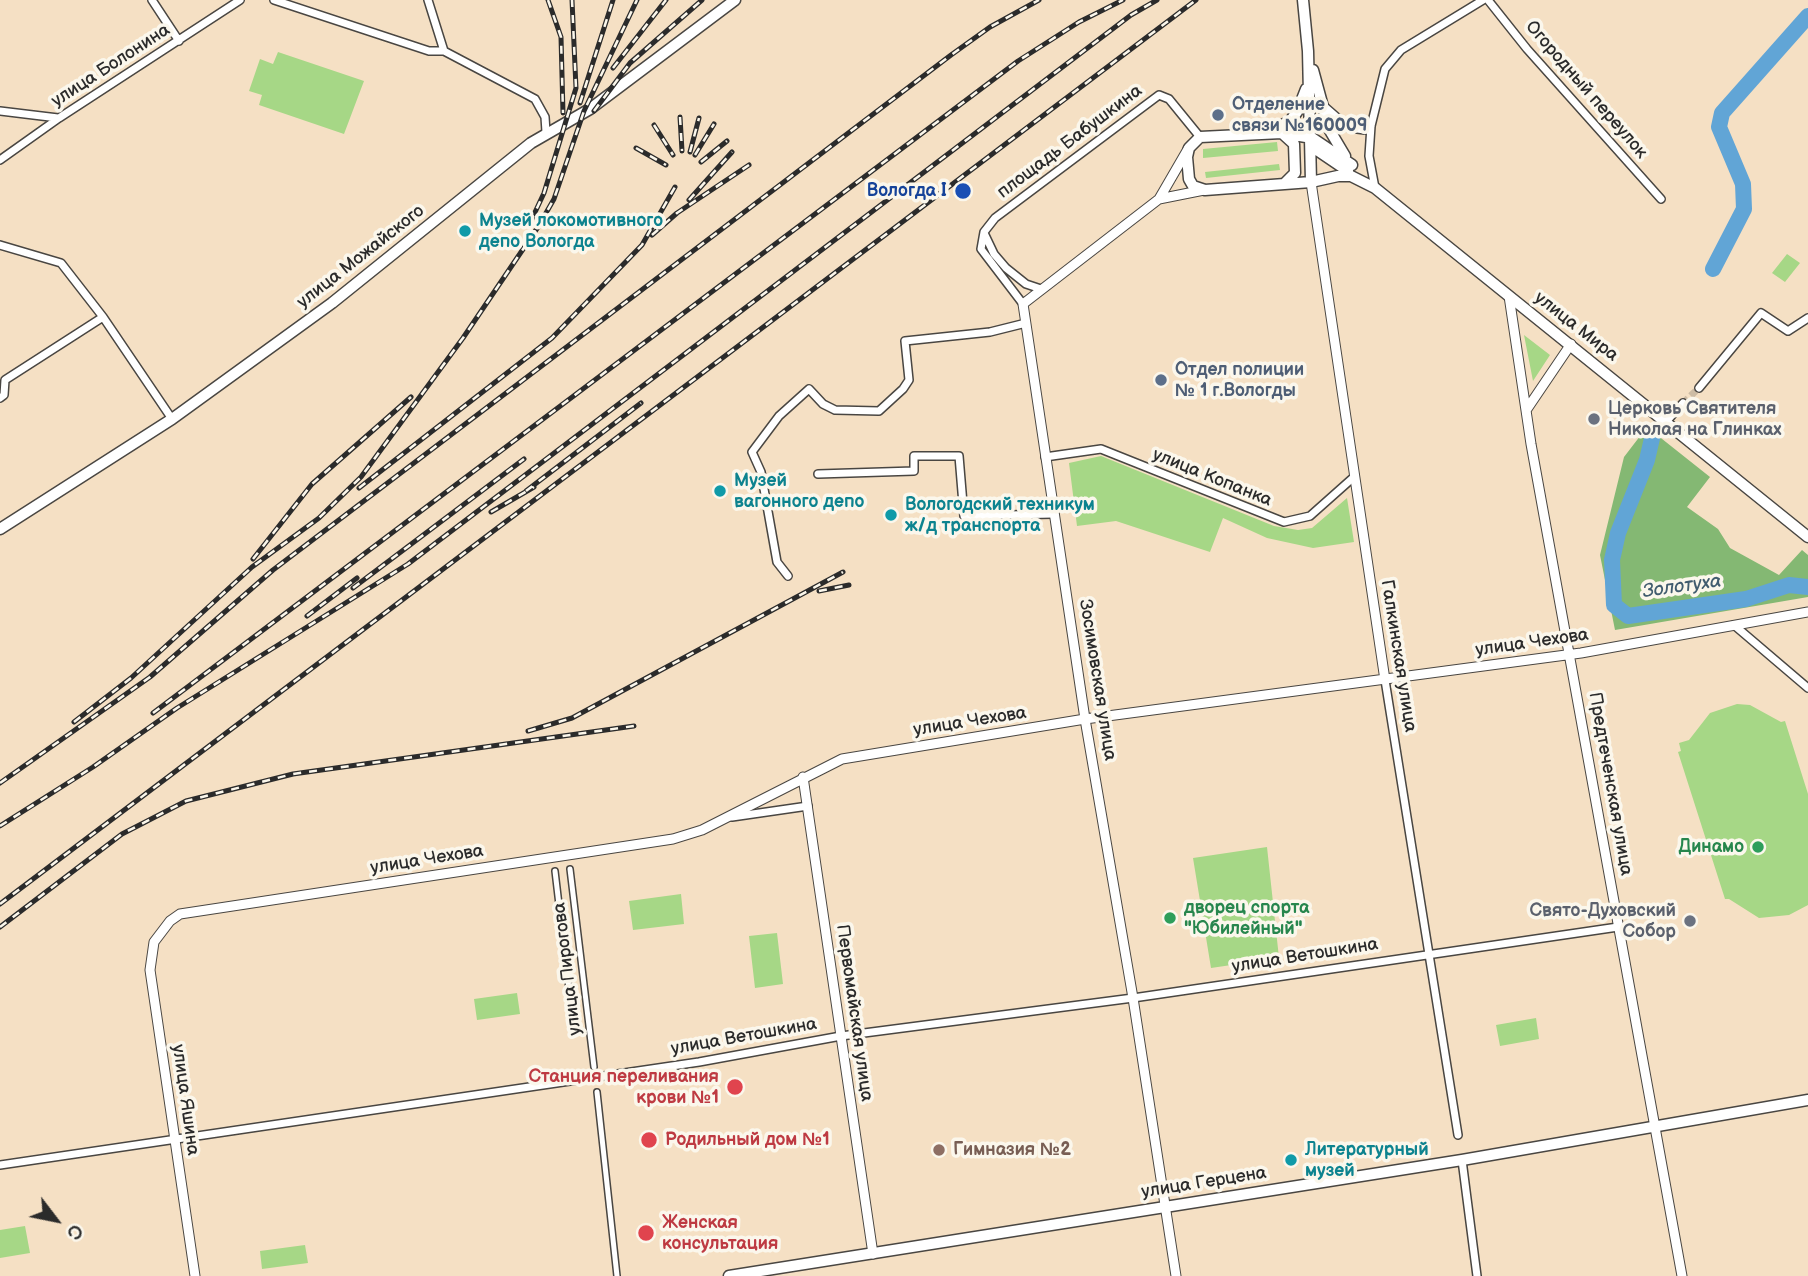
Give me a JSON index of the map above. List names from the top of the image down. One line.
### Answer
{"streets":{"main road":["улица Можайского","улица Мира","улица Герцена"],"street":["улица Болонина","Огородный переулок","площадь Бабушкина","улица Копанка","улица Чехова","Галкинская улица","Зосимовская улица","Предтеченская улица","улица Ветошкина","улица Пирогова","Первомайская улица","улица Яшина"]},"crossings":[["улица Мира","Галкинская улица"],["улица Мира","Предтеченская улица"],["улица Копанка","Галкинская улица"],["улица Копанка","Зосимовская улица"],["улица Чехова","Галкинская улица"],["улица Чехова","Зосимовская улица"],["улица Чехова","Предтеченская улица"],["улица Чехова","Первомайская улица"],["улица Чехова","улица Яшина"],["Галкинская улица","улица Ветошкина"],["Зосимовская улица","улица Ветошкина"],["Зосимовская улица","улица Герцена"],["Предтеченская улица","улица Ветошкина"],["Предтеченская улица","улица Герцена"],["улица Ветошкина","Первомайская улица"],["улица Ветошкина","улица Яшина"],["Первомайская улица","улица Герцена"]],"water":["Золотуха"],"places":["Отделение связи №160009","Вологда I","Музей локомотивного депо Вологда","Отдел полиции № 1 г.Вологды","Церковь Святителя Николая на Глинках","Музей вагонного депо","Вологодский техникум ж/д транспорта","Динамо","дворец спорта \"Юбилейный\"","Свято-Духовский Собор","Станция переливания крови №1","Родильный дом №1","Гимназия №2","Литературный музей","Женская консультация"],"north":"bottom right"}
